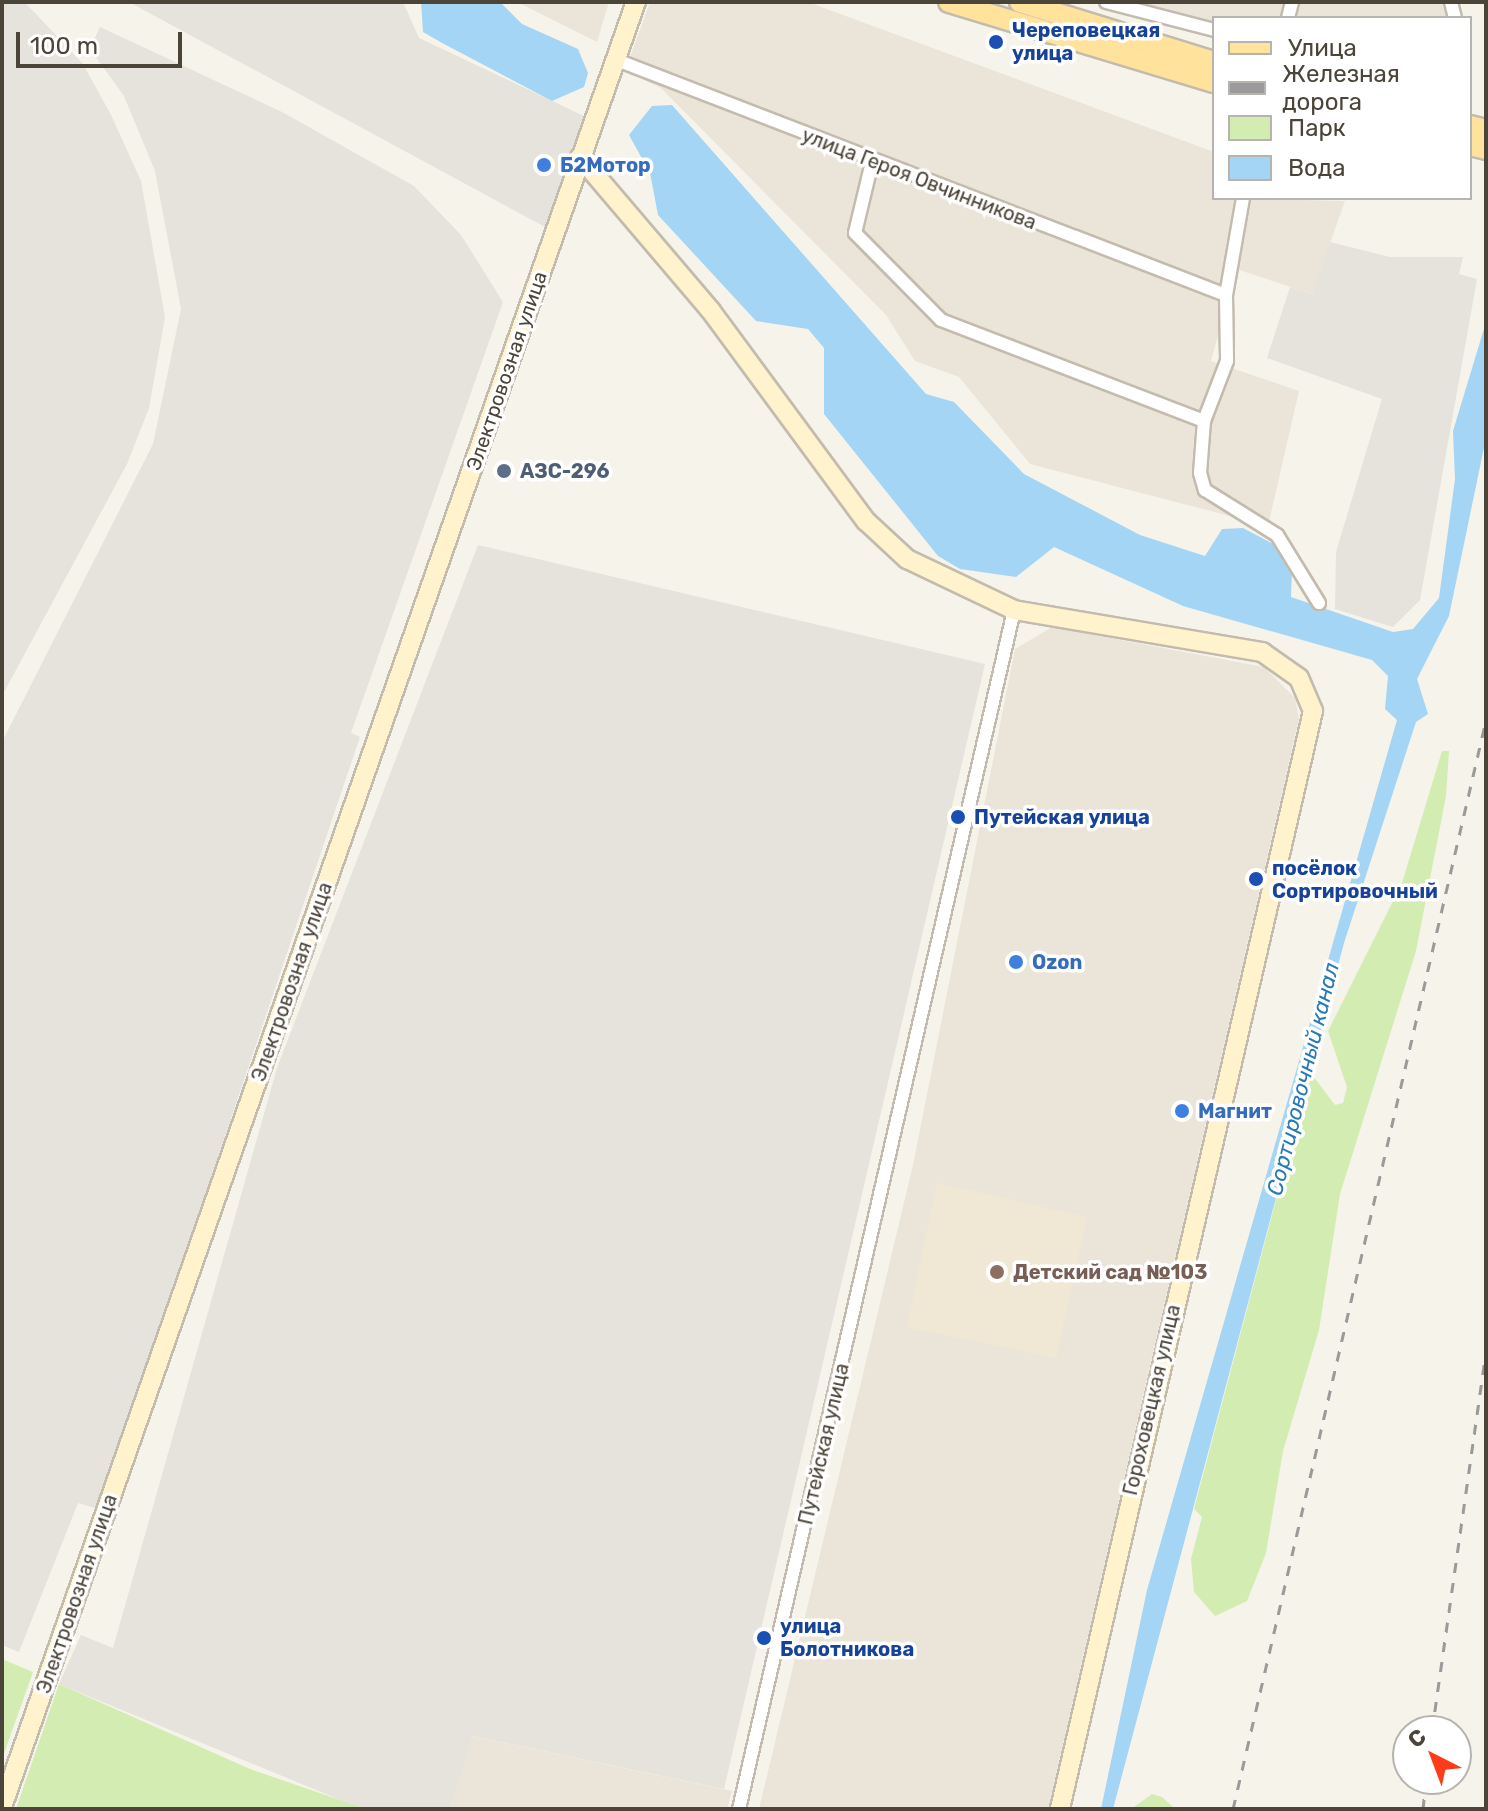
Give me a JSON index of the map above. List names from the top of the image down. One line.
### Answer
{"streets":{"street":["улица Героя Овчинникова","Электровозная улица","Гороховецкая улица","Путейская улица"]},"crossings":[["улица Героя Овчинникова","Электровозная улица"],["Гороховецкая улица","Путейская улица"]],"water":["Сортировочный канал"],"places":["Череповецкая улица","Б2Мотор","АЗС-296","Путейская улица","посёлок Сортировочный","Ozon","Магнит","Детский сад №103","улица Болотникова"],"legend":["Улица","Железная дорога","Парк","Вода"],"scale_bar":"100 m","north":"top left"}
